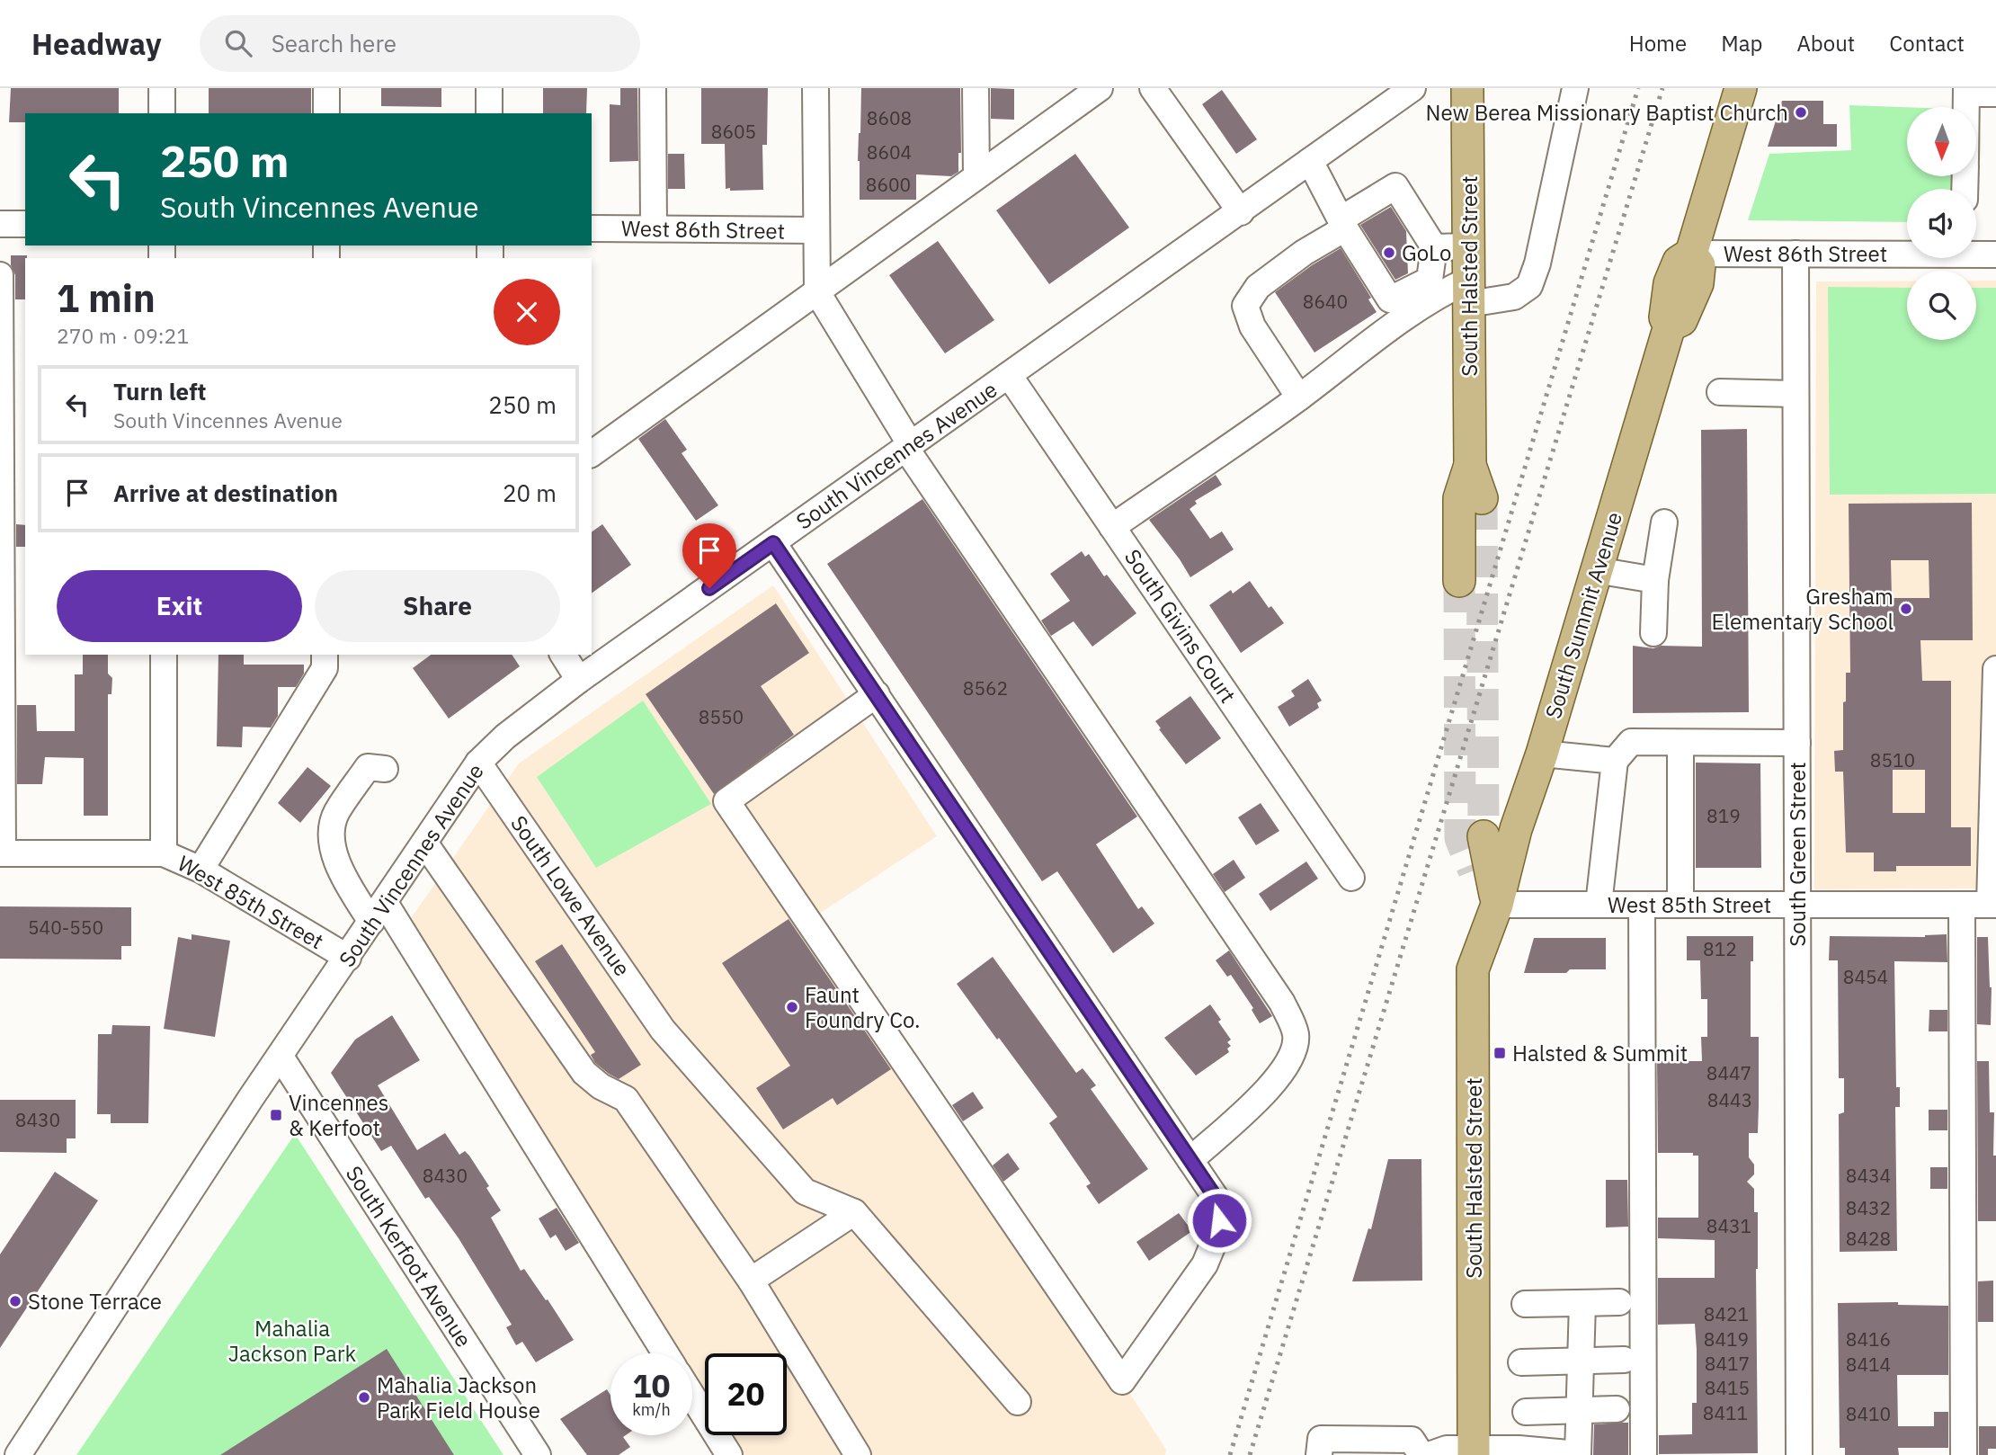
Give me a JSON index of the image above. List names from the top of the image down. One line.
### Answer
{"streets":{"main road":["South Halsted Street","South Summit Avenue"],"street":["West 86th Street","South Vincennes Avenue","South Givins Court","South Green Street","South Lowe Avenue","West 85th Street","South Kerfoot Avenue"]},"crossings":[["West 86th Street","South Summit Avenue"],["West 86th Street","South Green Street"],["South Halsted Street","South Summit Avenue"],["South Halsted Street","West 85th Street"],["South Vincennes Avenue","South Givins Court"],["South Vincennes Avenue","South Lowe Avenue"],["South Vincennes Avenue","West 85th Street"],["South Vincennes Avenue","South Kerfoot Avenue"],["South Summit Avenue","West 85th Street"],["South Green Street","West 85th Street"]],"parks":["Mahalia Jackson Park"],"places":{"other":["New Berea Missionary Baptist Church","GoLo","Gresham Elementary School","Faunt Foundry Co.","Stone Terrace","Mahalia Jackson Park Field House"],"transit":["Halsted & Summit","Vincennes & Kerfoot"]},"house_numbers":["8608","8605","8604","8600","8640","8562","8550","8510","819","540-550","812","8454","8447","8443","8430","8430","8434","8432","8431","8428","8421","8419","8416","8417","8414","8415","8411","8410"],"north":"bottom","page":{"header":"Headway","search":"Search here","nav":["Home","Map","About","Contact"],"turn":["250 m","South Vincennes Avenue"],"heading":["1 min","270 m · 09:21"],"list":[{"name":"Turn left","note":"South Vincennes Avenue","value":"250 m"},{"name":"Arrive at destination","value":"20 m"}],"buttons":["Exit","Share"],"speed":"10 km/h","limit":"20"}}
